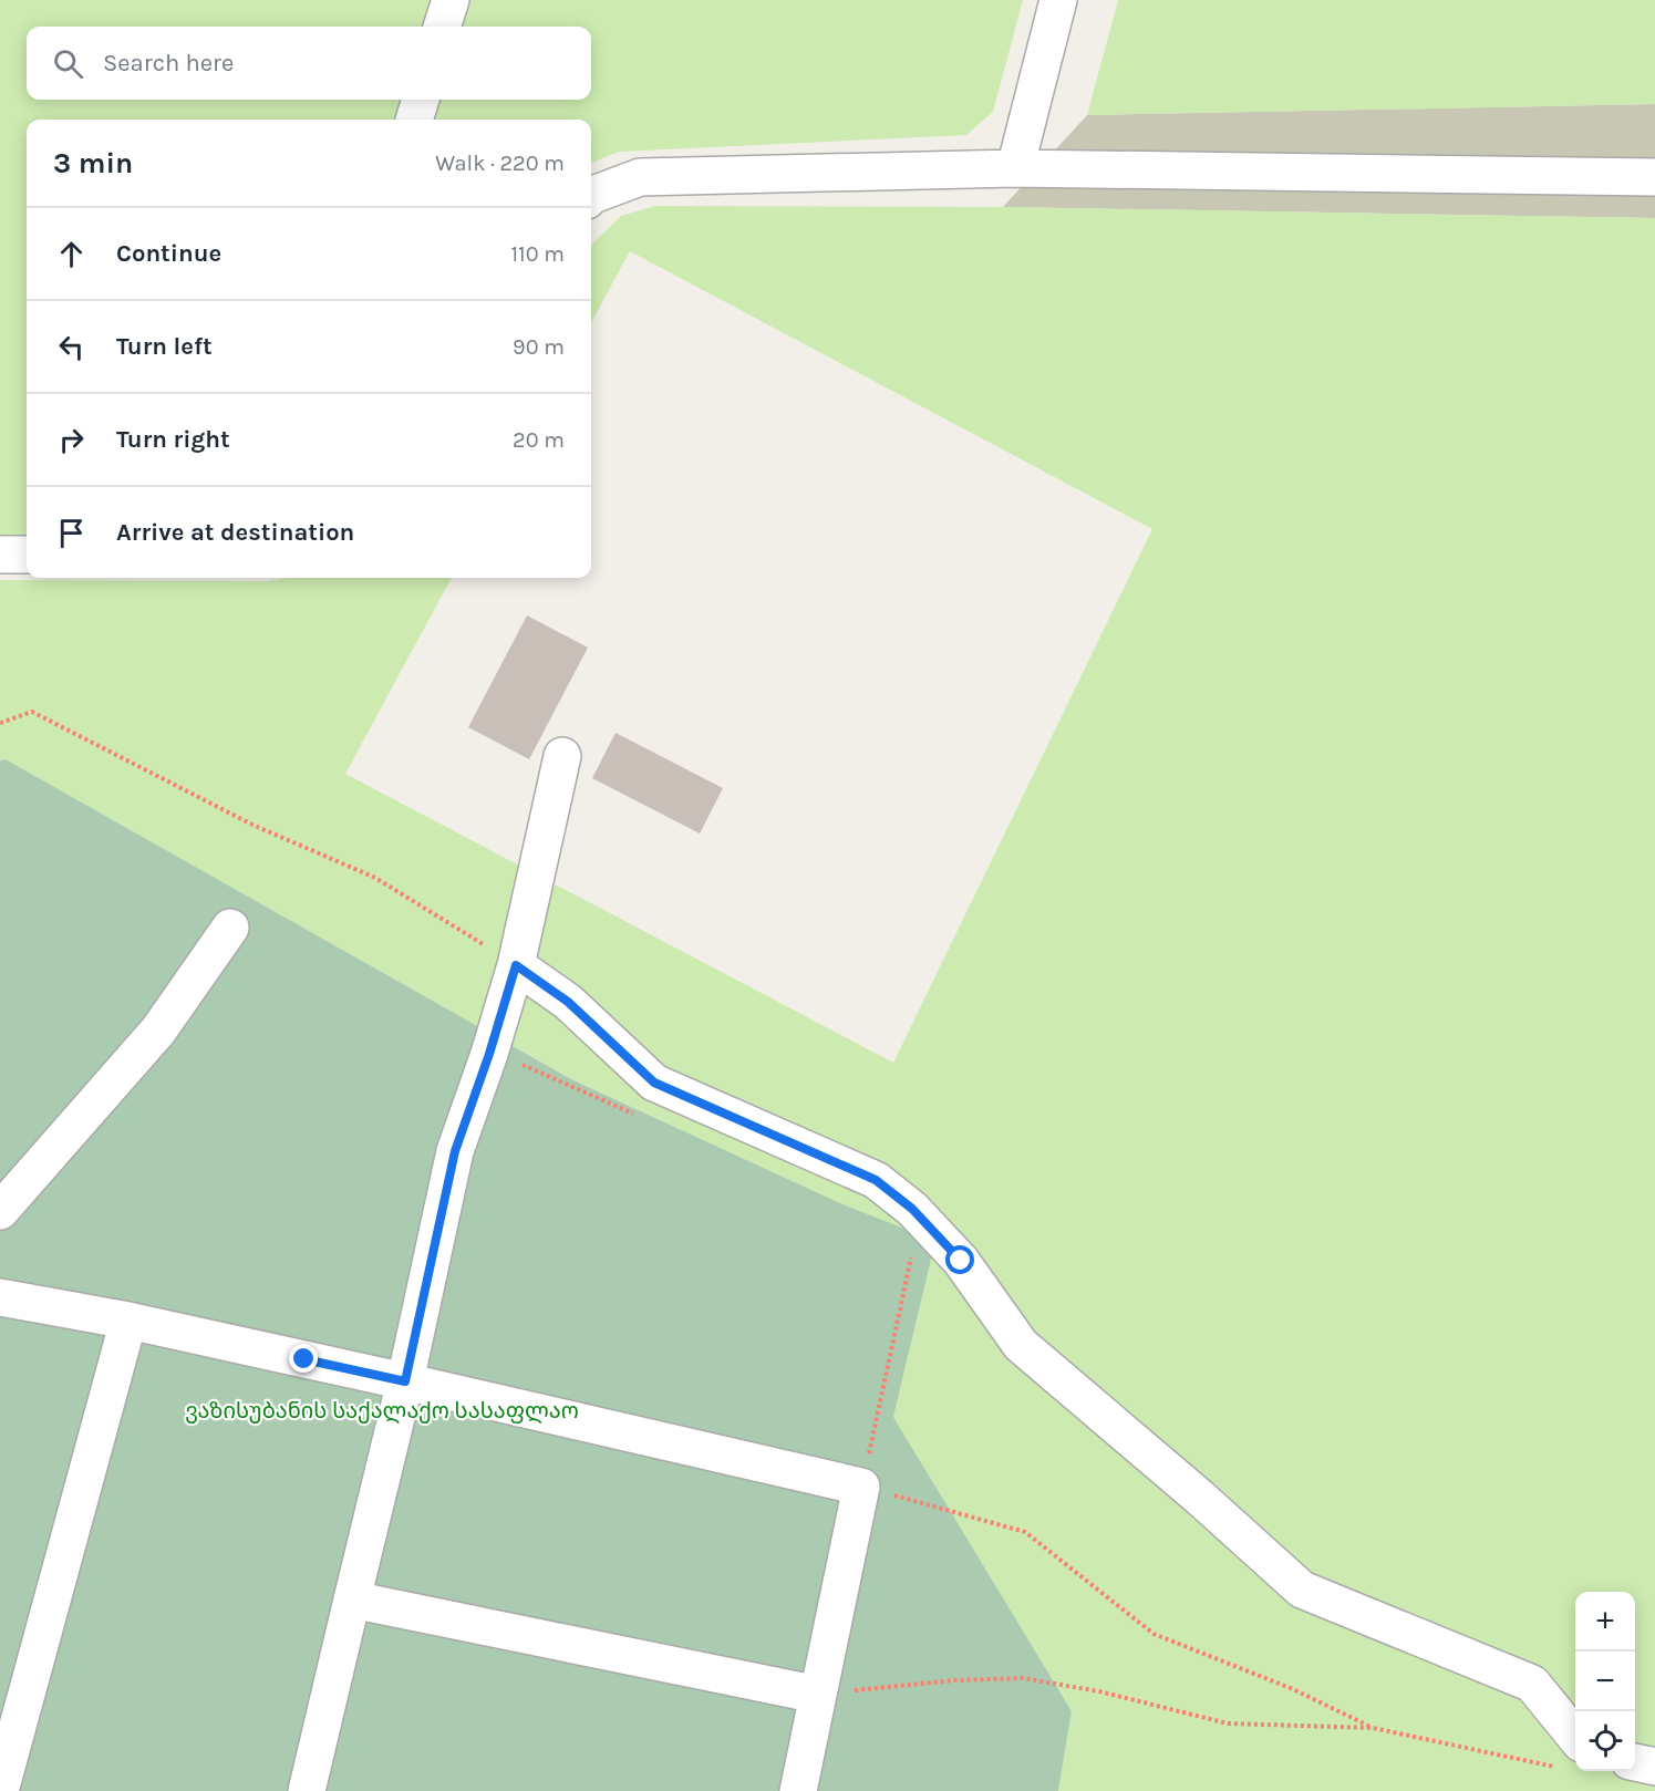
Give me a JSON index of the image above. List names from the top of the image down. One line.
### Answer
{"parks":["ვაზისუბანის საქალაქო სასაფლაო"],"page":{"search":"Search here","heading":["3 min","Walk · 220 m"],"list":[["Continue","110 m"],["Turn left","90 m"],["Turn right","20 m"],"Arrive at destination"],"map_buttons":["+","−"]}}
